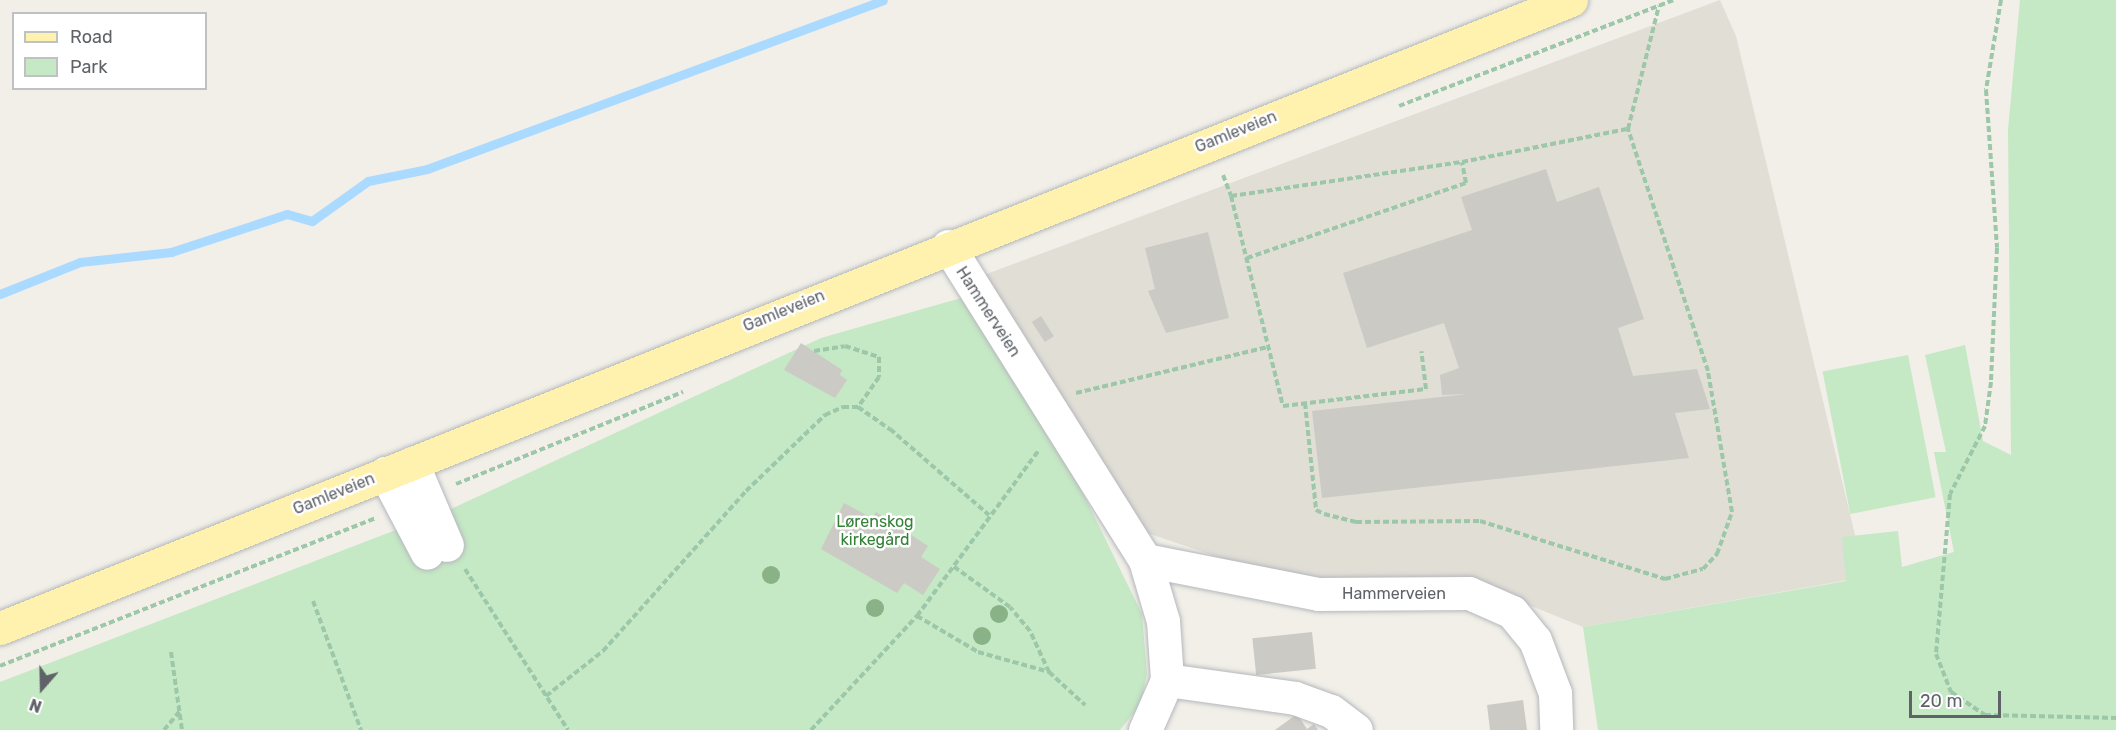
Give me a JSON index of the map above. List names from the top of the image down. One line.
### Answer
{"streets":{"main road":["Gamleveien"],"street":["Hammerveien"]},"crossings":[["Gamleveien","Hammerveien"]],"parks":["Lørenskog kirkegård"],"legend":["Road","Park"],"scale_bar":"20 m","north":"bottom"}
